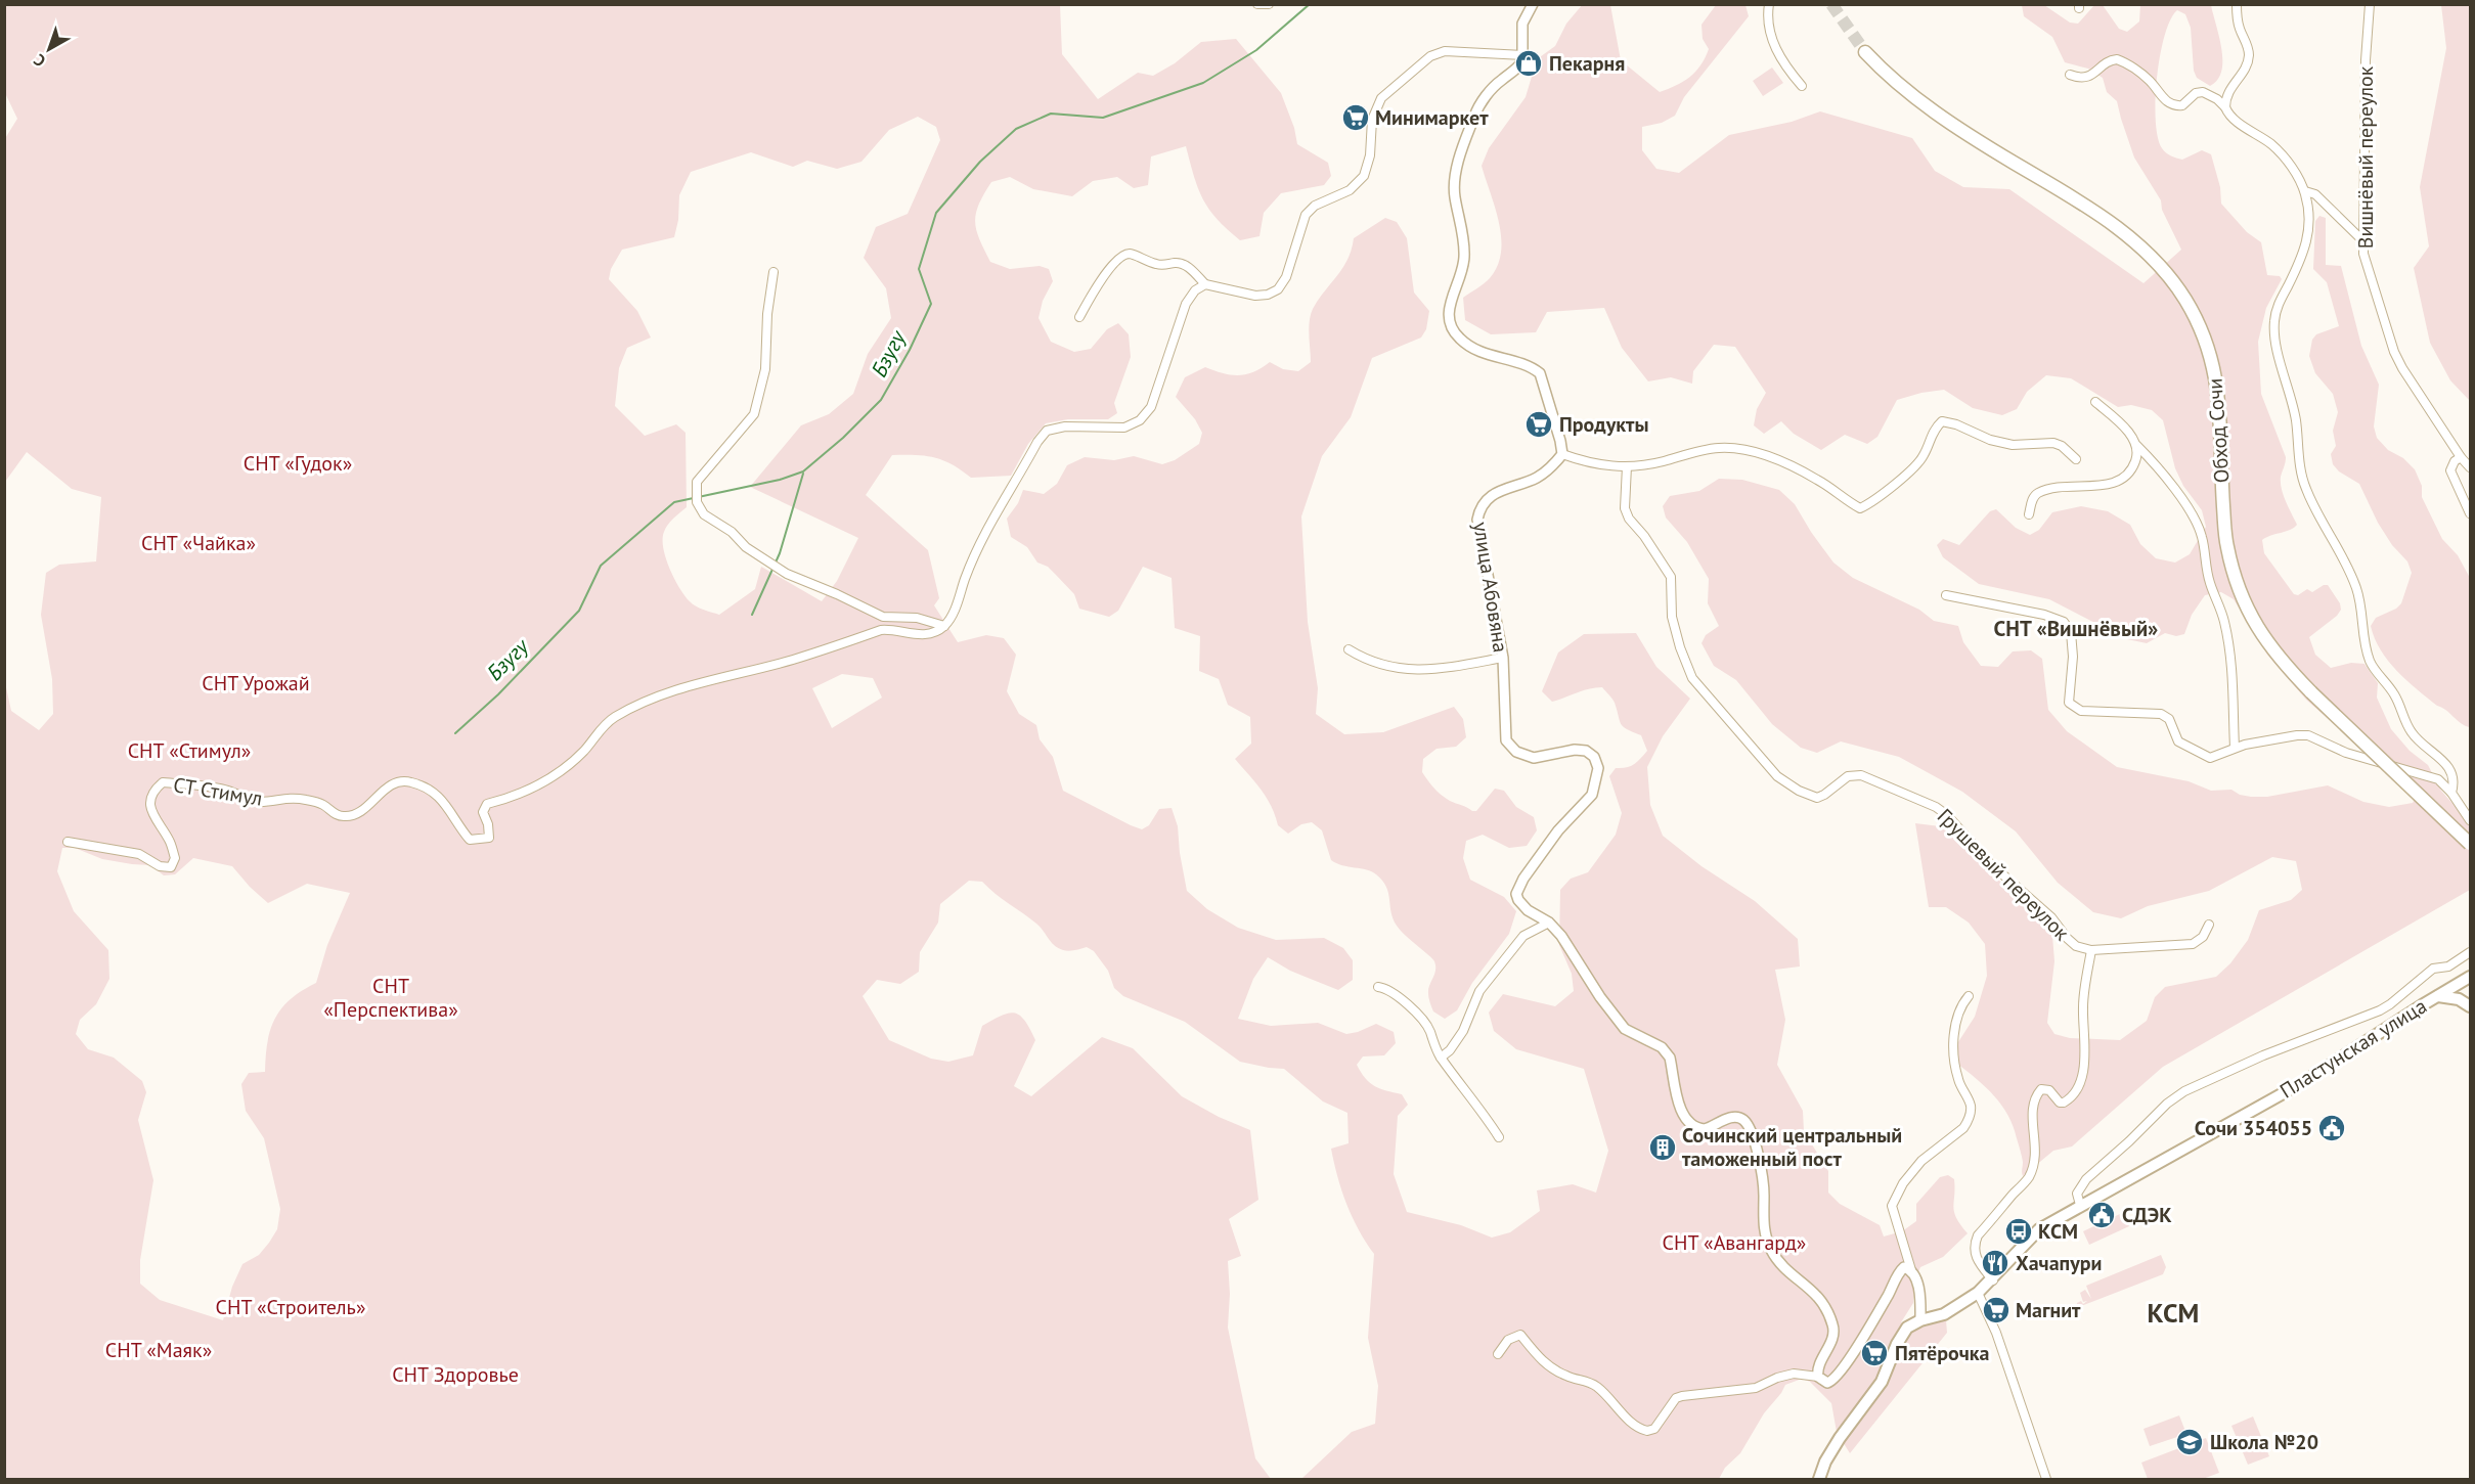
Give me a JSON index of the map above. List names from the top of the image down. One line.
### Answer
{"streets":{"highway":["Обход Сочи"],"main road":["Пластунская улица"],"street":["Вишнёвый переулок","улица Абовяна","СТ Стимул","Грушевый переулок"]},"crossings":[["Грушевый переулок","Пластунская улица"]],"districts":["СНТ «Вишнёвый»","КСМ"],"water":["Бзугу"],"parks":["СНТ «Гудок»","СНТ «Чайка»","СНТ Урожай","СНТ «Стимул»","СНТ «Перспектива»","СНТ «Авангард»","СНТ «Строитель»","СНТ «Маяк»","СНТ Здоровье"],"places":{"shop":["Пекарня"],"supermarket":["Минимаркет","Продукты","Магнит","Пятёрочка"],"public building":["Сочи 354055","СДЭК"],"building":["Сочинский центральный таможенный пост"],"bus stop":["КСМ"],"restaurant":["Хачапури"],"school or university":["Школа №20"]},"north":"bottom left"}
